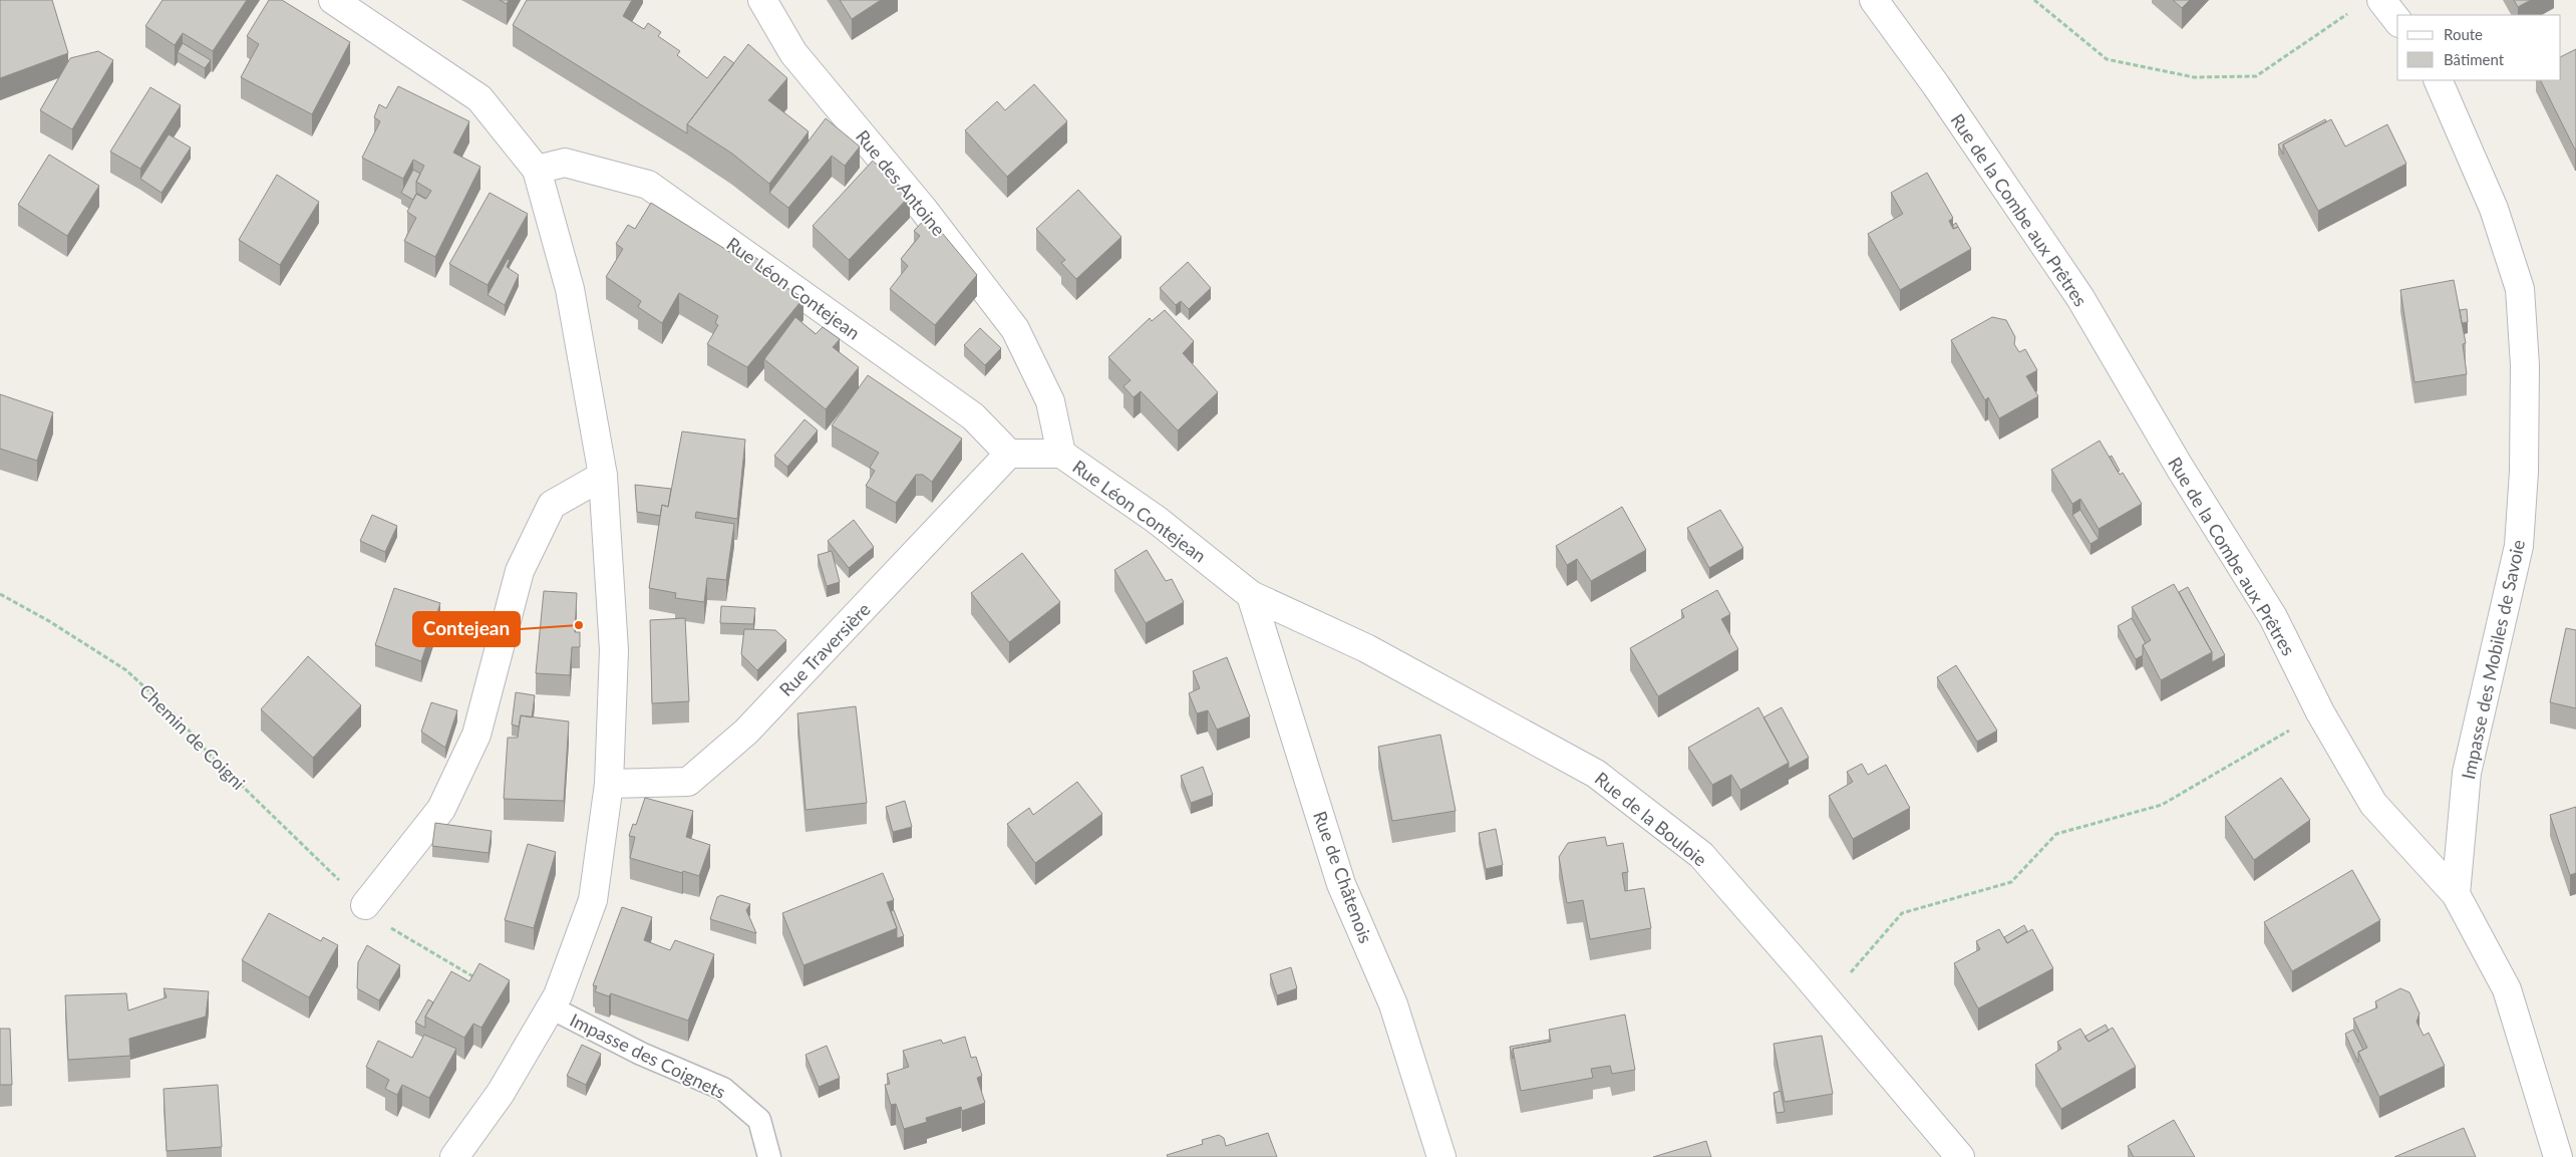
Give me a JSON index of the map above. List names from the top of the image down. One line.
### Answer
{"streets":{"street":["Rue des Antoine","Rue de la Combe aux Prêtres","Rue Léon Contejean","Rue Traversière","Impasse des Mobiles de Savoie","Rue de la Bouloie","Rue de Châtenois"],"lane":["Impasse des Coignets"],"path":["Chemin de Coigni"]},"crossings":[["Rue des Antoine","Rue Léon Contejean"],["Rue de la Combe aux Prêtres","Impasse des Mobiles de Savoie"],["Rue Léon Contejean","Rue Traversière"],["Rue Léon Contejean","Rue de la Bouloie"],["Rue Léon Contejean","Rue de Châtenois"],["Rue de la Bouloie","Rue de Châtenois"]],"places":["Contejean"],"legend":["Route","Bâtiment"]}
